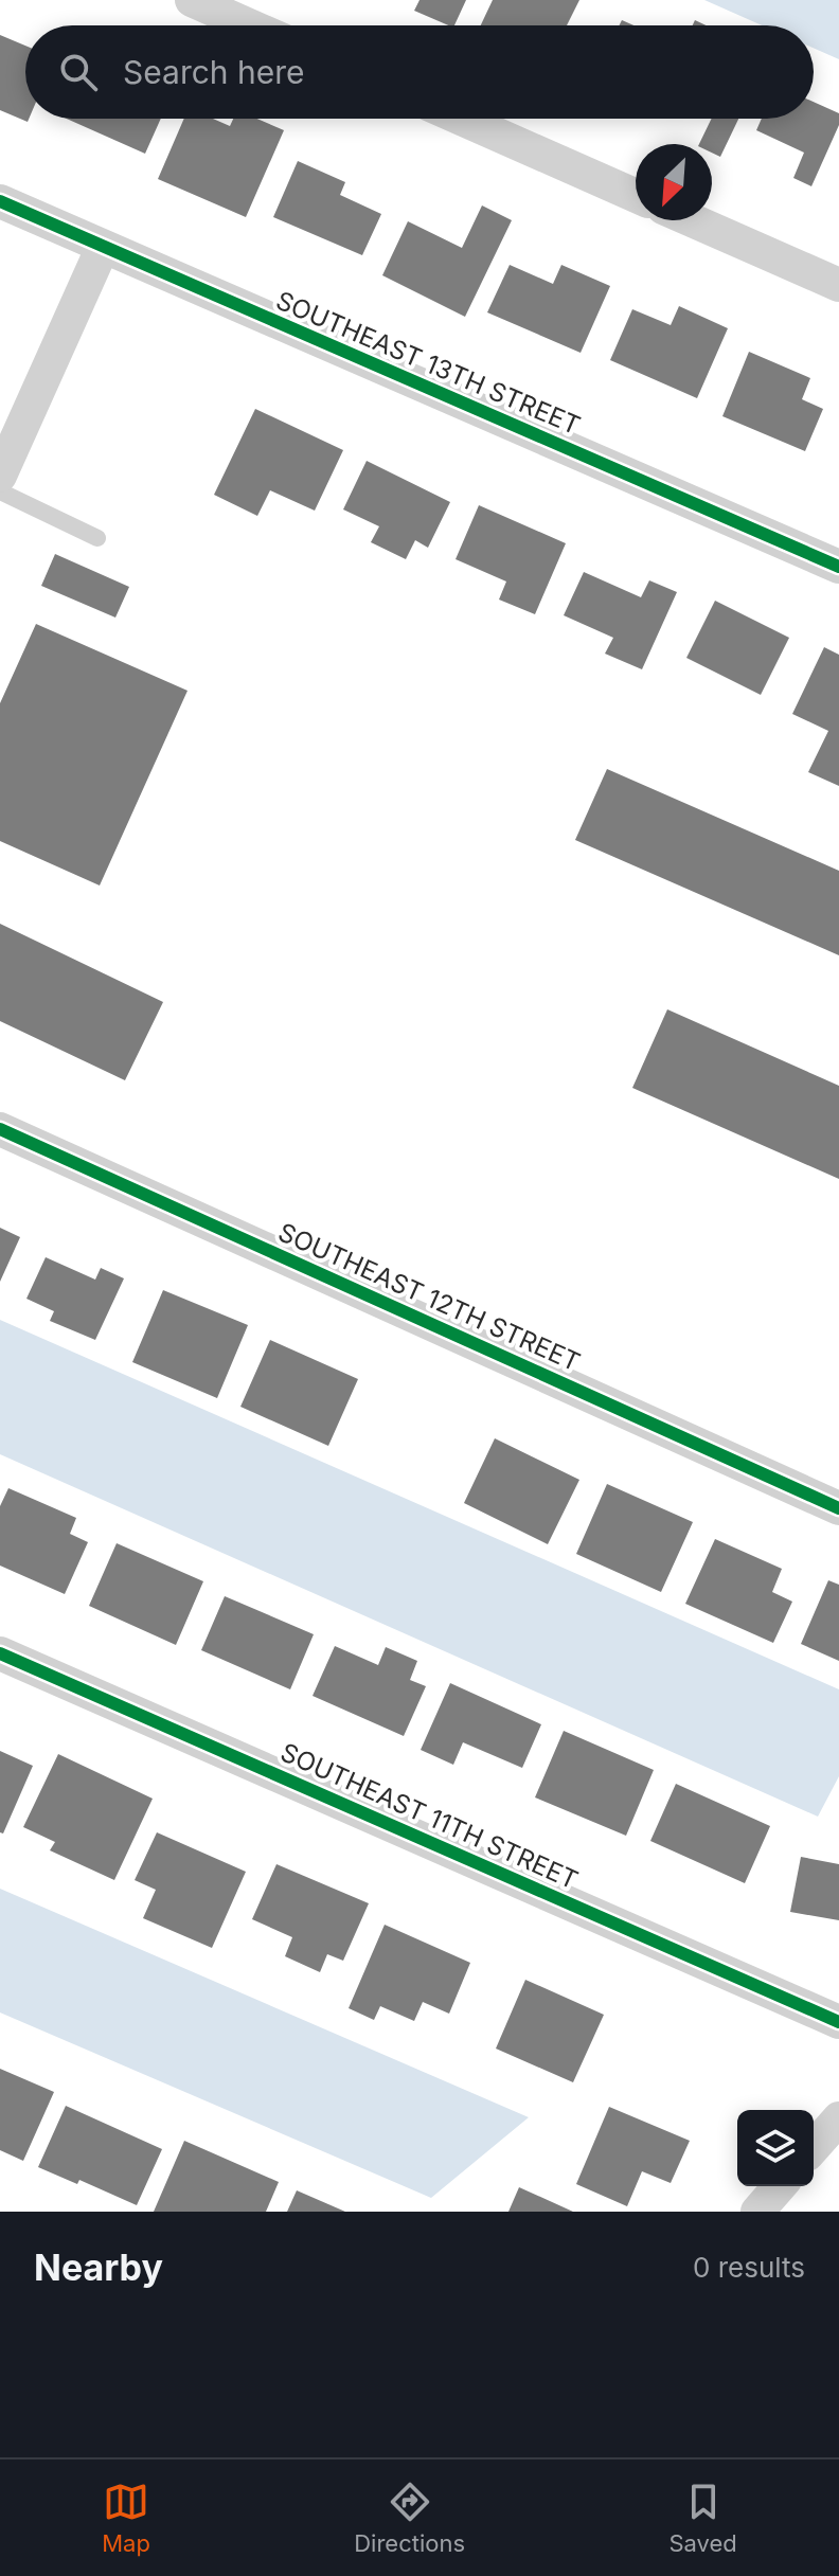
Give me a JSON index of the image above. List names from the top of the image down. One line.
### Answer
{"streets":{"street":["SOUTHEAST 13TH STREET","SOUTHEAST 12TH STREET","SOUTHEAST 11TH STREET"]},"north":"bottom left","page":{"search":"Search here","heading":["Nearby","0 results"],"nav":["Map","Directions","Saved"]}}
